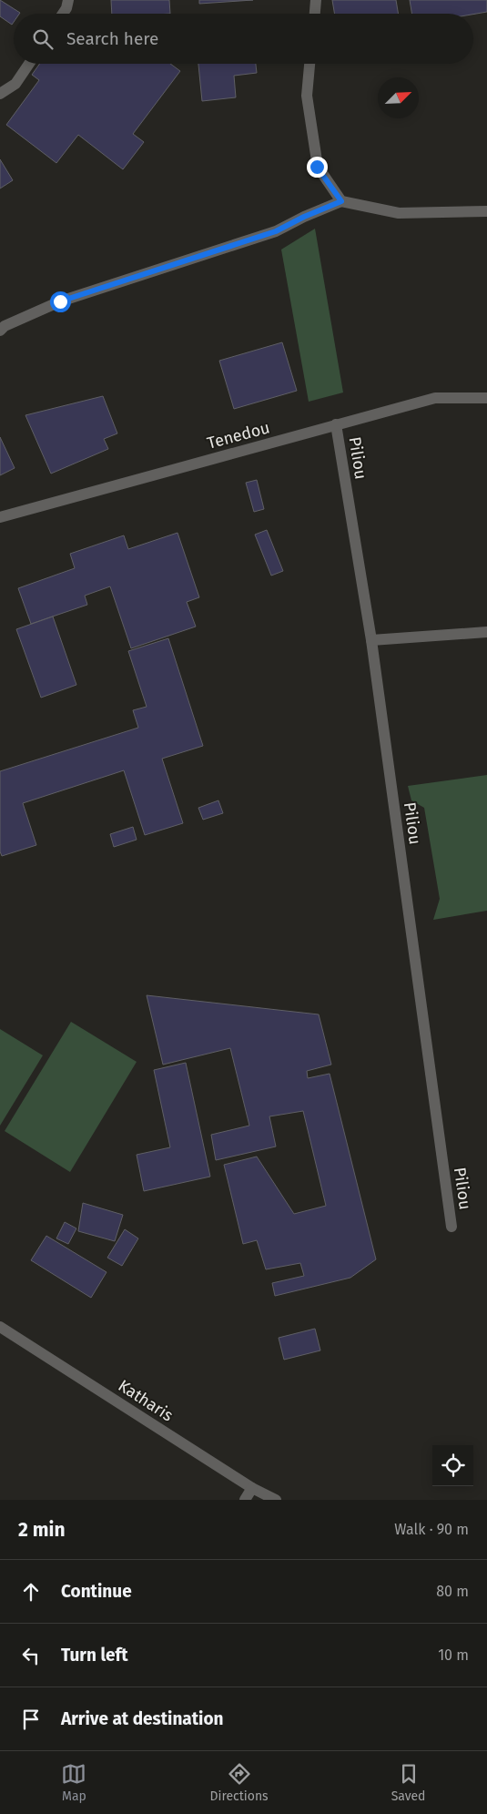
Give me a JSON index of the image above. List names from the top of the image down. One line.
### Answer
{"streets":{"street":["Tenedou","Piliou","Katharis"]},"crossings":[["Tenedou","Piliou"]],"north":"top right","page":{"search":"Search here","heading":["2 min","Walk · 90 m"],"list":[["Continue","80 m"],["Turn left","10 m"],"Arrive at destination"],"nav":["Map","Directions","Saved"]}}
